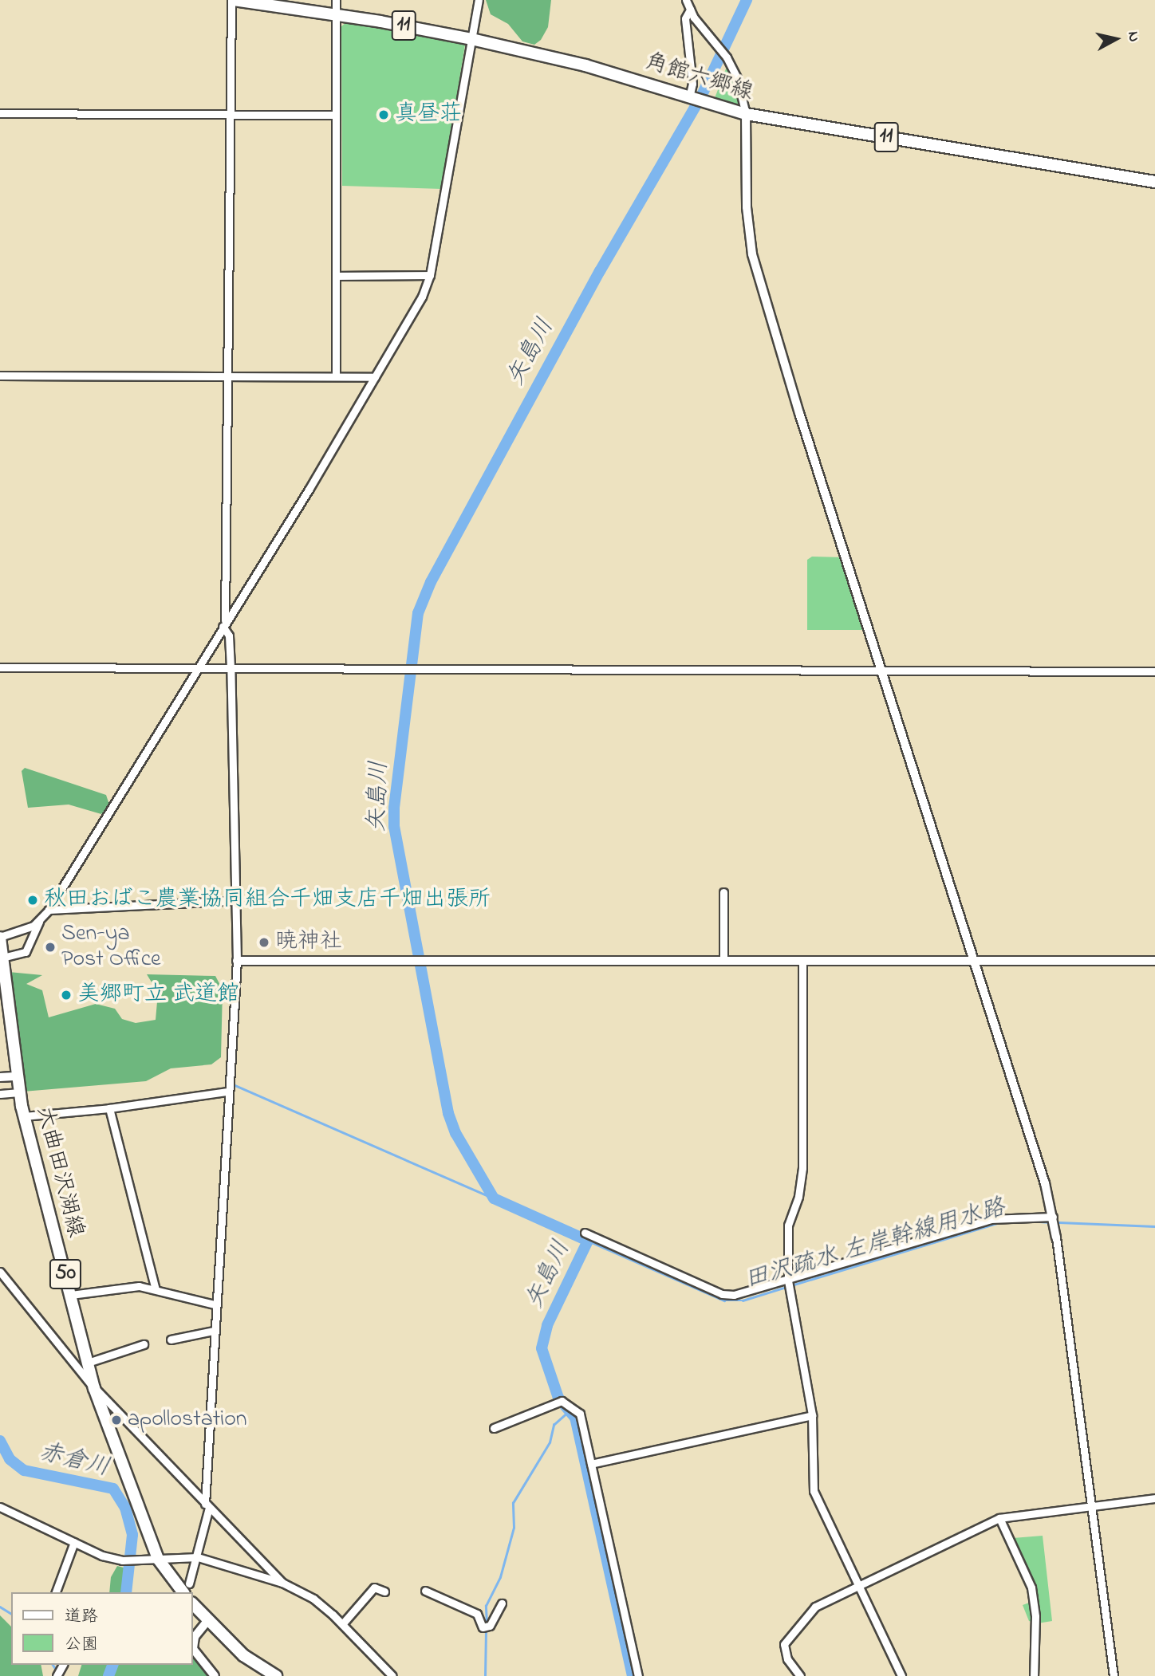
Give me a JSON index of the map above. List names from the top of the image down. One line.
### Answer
{"streets":{"main road":["11","角館六郷線","大曲田沢湖線","50"]},"water":["矢島川","田沢疏水 左岸幹線用水路","赤倉川"],"places":["真昼荘","秋田おばこ農業協同組合千畑支店千畑出張所","暁神社","Sen-ya Post Office","美郷町立 武道館","apollostation"],"legend":["道路","公園"],"north":"right"}
